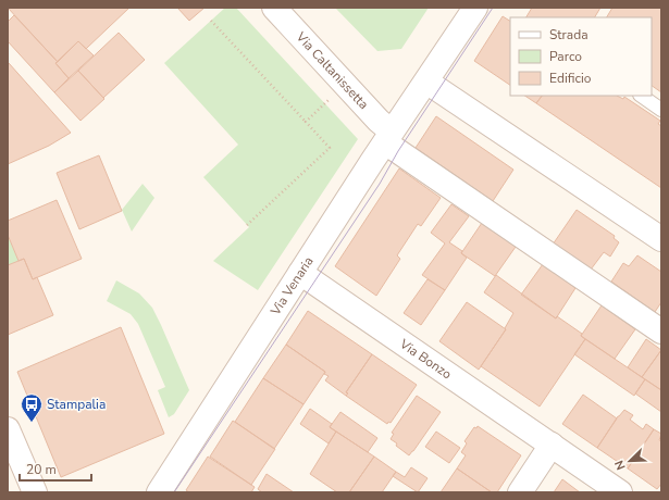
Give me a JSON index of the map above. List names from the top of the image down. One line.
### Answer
{"streets":{"street":["Via Caltanissetta","Via Venaria","Via Bonzo"]},"crossings":[["Via Caltanissetta","Via Venaria"],["Via Venaria","Via Bonzo"]],"places":{"bus stop":["Stampalia"]},"legend":["Strada","Parco","Edificio"],"scale_bar":"20 m","north":"bottom left"}
